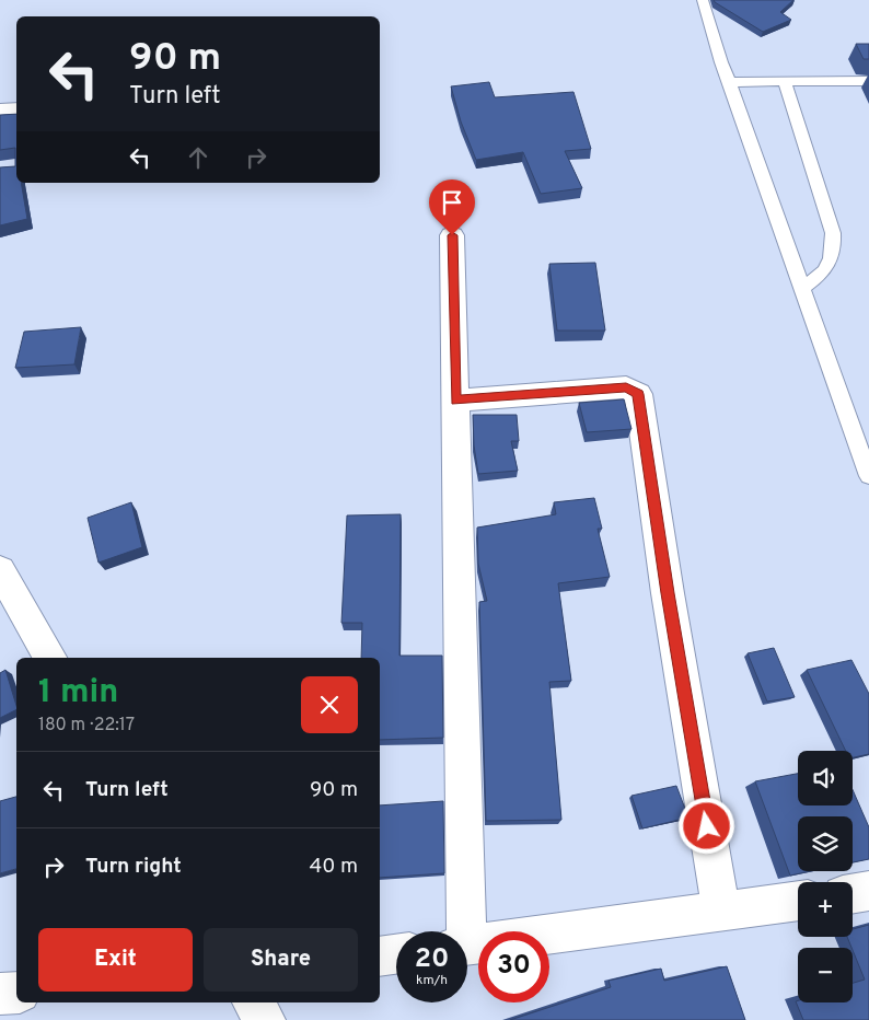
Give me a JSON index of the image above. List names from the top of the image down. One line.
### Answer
{"page":{"turn":["90 m","Turn left"],"heading":["1 min","180 m · 22:17"],"map_buttons":["+","−"],"list":[{"name":"Turn left","value":"90 m"},{"name":"Turn right","value":"40 m"}],"buttons":["Exit","Share"],"speed":"20 km/h","limit":"30"}}
